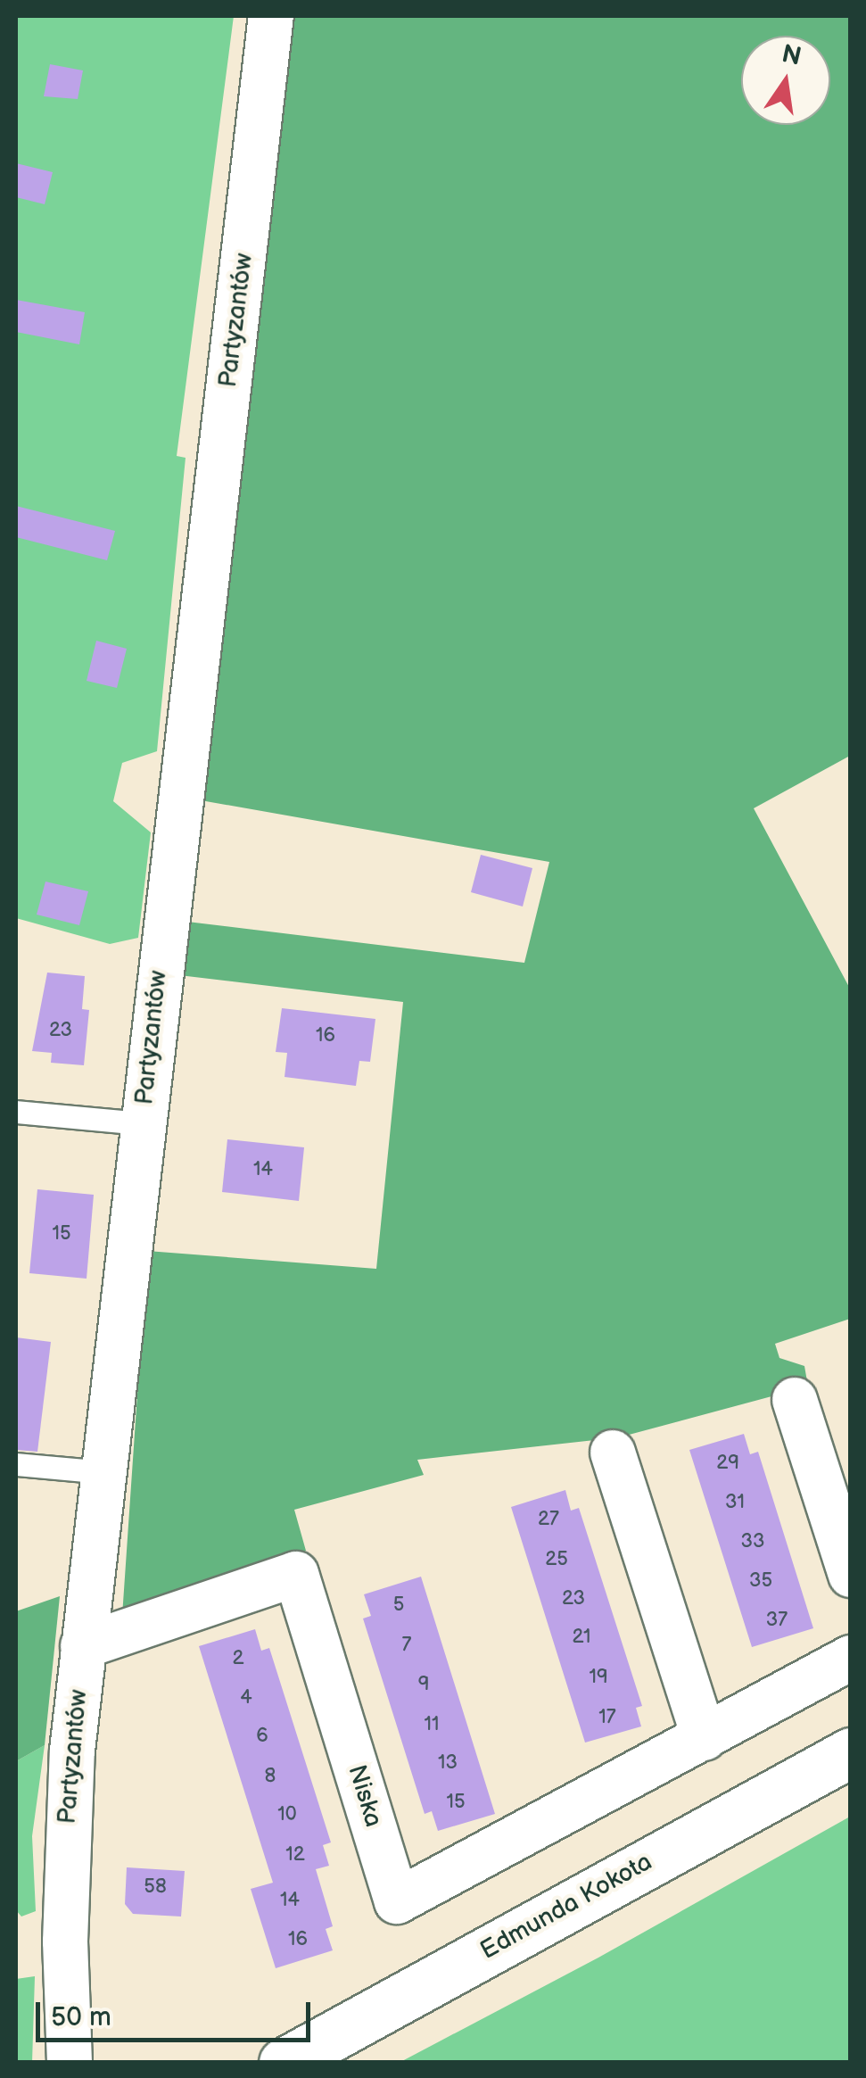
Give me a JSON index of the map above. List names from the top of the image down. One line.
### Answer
{"streets":{"street":["Partyzantów","Niska","Edmunda Kokota"]},"crossings":[["Partyzantów","Niska"]],"house_numbers":["23","16","14","15","29","31","27","33","25","35","23","5","37","21","7","2","19","9","4","17","11","6","13","8","15","10","12","58","14","16"],"scale_bar":"50 m","north":"top"}
